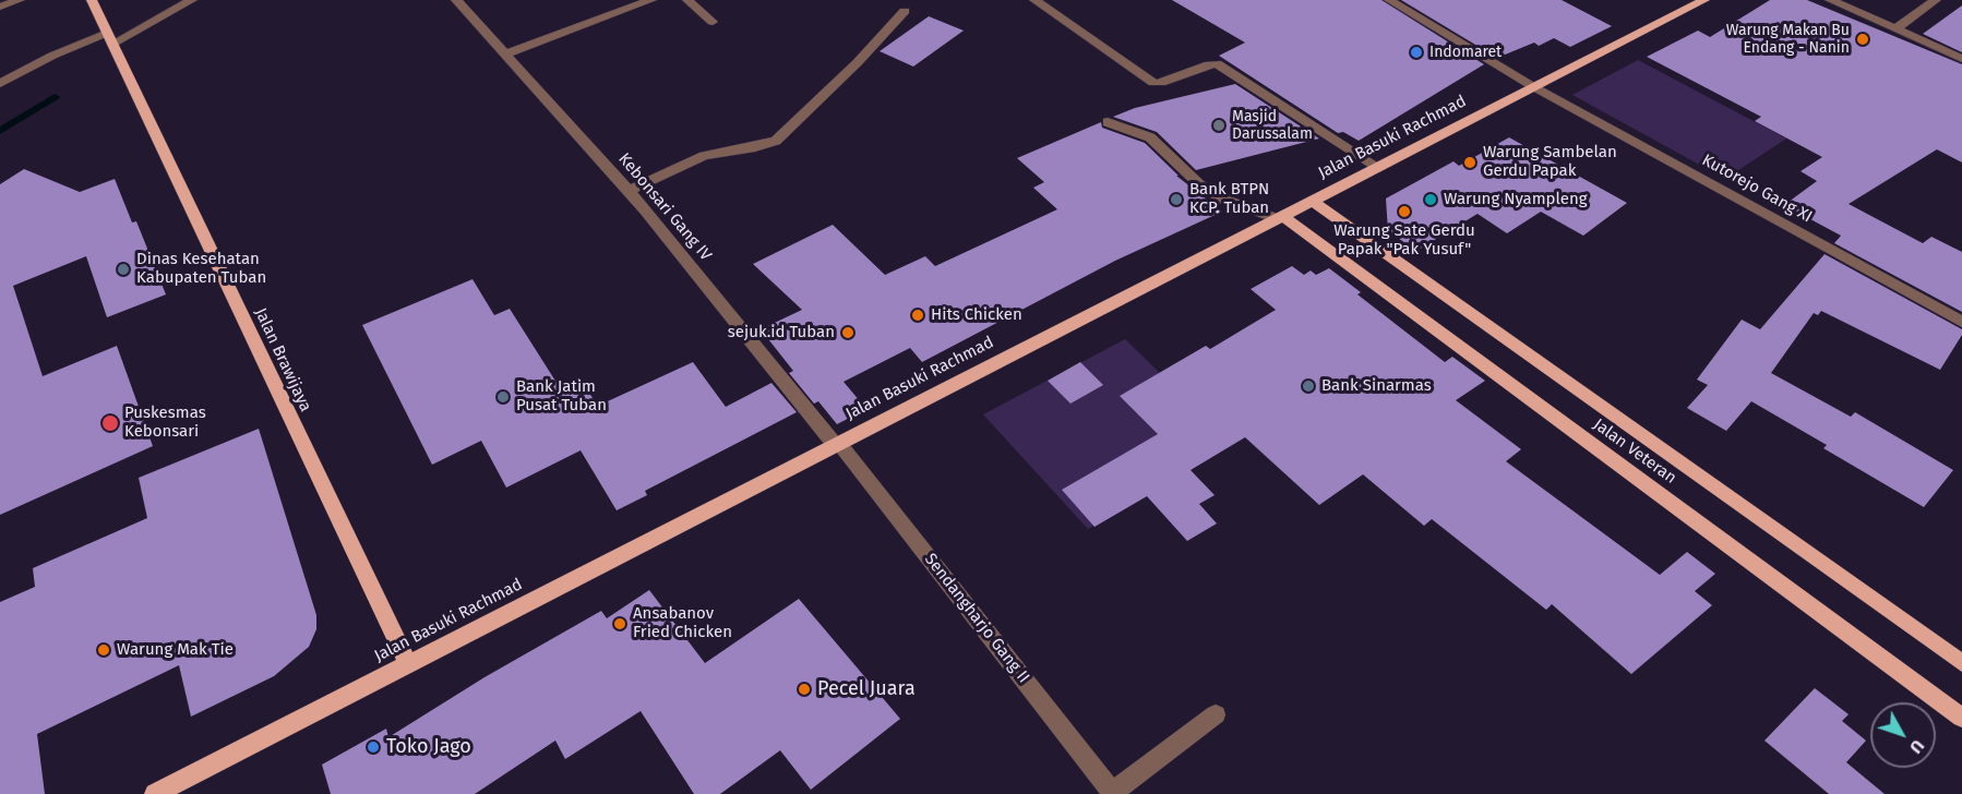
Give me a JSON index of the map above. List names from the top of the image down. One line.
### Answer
{"streets":{"main road":["Jalan Basuki Rachmad","Jalan Brawijaya","Jalan Veteran"],"street":["Kutorejo Gang XI","Kebonsari Gang IV","Sendangharjo Gang II"]},"crossings":[["Jalan Basuki Rachmad","Kutorejo Gang XI"],["Jalan Basuki Rachmad","Kebonsari Gang IV"],["Jalan Basuki Rachmad","Jalan Brawijaya"],["Jalan Basuki Rachmad","Jalan Veteran"],["Jalan Basuki Rachmad","Sendangharjo Gang II"],["Kebonsari Gang IV","Sendangharjo Gang II"]],"places":["Warung Makan Bu Endang - Nanin","Indomaret","Masjid Darussalam","Warung Sambelan Gerdu Papak","Bank BTPN KCP. Tuban","Warung Nyampleng","Warung Sate Gerdu Papak \"Pak Yusuf\"","Dinas Kesehatan Kabupaten Tuban","Hits Chicken","sejuk.id Tuban","Bank Sinarmas","Bank Jatim Pusat Tuban","Puskesmas Kebonsari","Ansabanov Fried Chicken","Warung Mak Tie","Pecel Juara","Toko Jago"],"north":"bottom right"}
